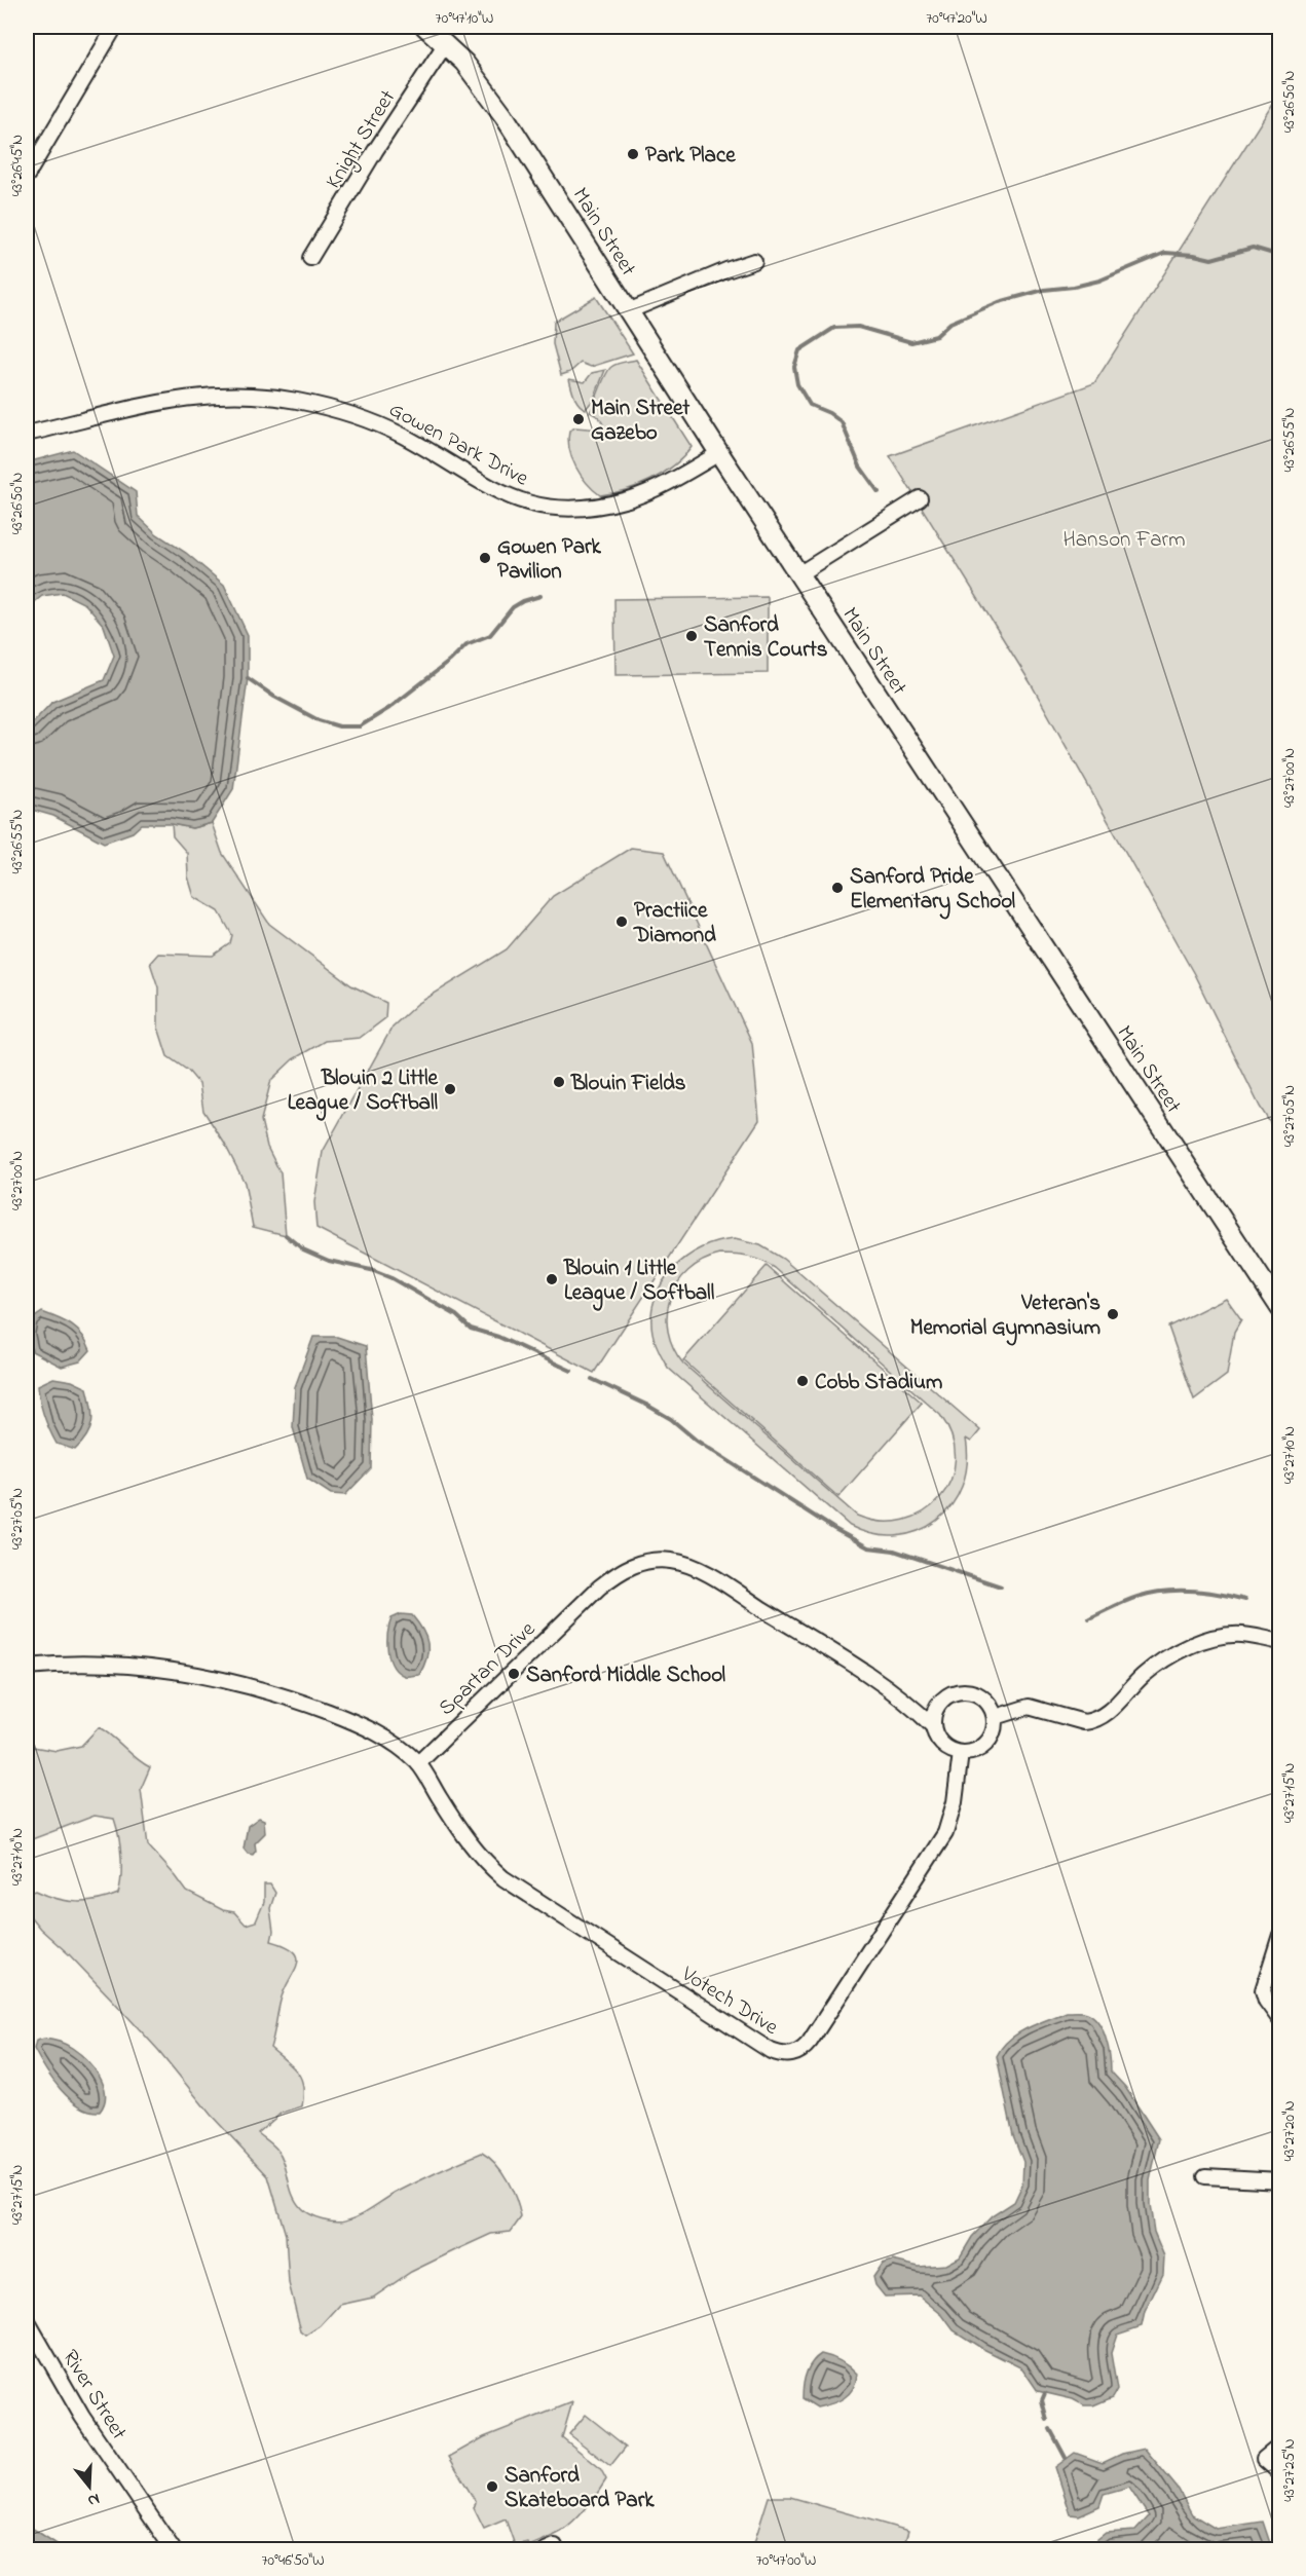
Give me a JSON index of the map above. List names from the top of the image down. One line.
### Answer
{"streets":{"main road":["Main Street"],"street":["Knight Street","Gowen Park Drive","Spartan Drive","Votech Drive","River Street"]},"crossings":[["Knight Street","Main Street"],["Main Street","Gowen Park Drive"],["Spartan Drive","Votech Drive"]],"parks":["Hanson Farm"],"places":["Park Place","Main Street Gazebo","Gowen Park Pavilion","Sanford Tennis Courts","Sanford Pride Elementary School","Practiice Diamond","Blouin Fields","Blouin 2 Little League / Softball","Blouin 1 Little League / Softball","Veteran's Memorial Gymnasium","Cobb Stadium","Sanford Middle School","Sanford Skateboard Park"],"north":"bottom","coordinates":["70°47'10\"W","70°47'20\"W","43°26'50\"N","43°26'45\"N","43°26'55\"N","43°27'00\"N","43°27'05\"N","43°27'10\"N","43°27'15\"N","43°27'20\"N","43°27'25\"N","70°46'50\"W","70°47'00\"W"]}
